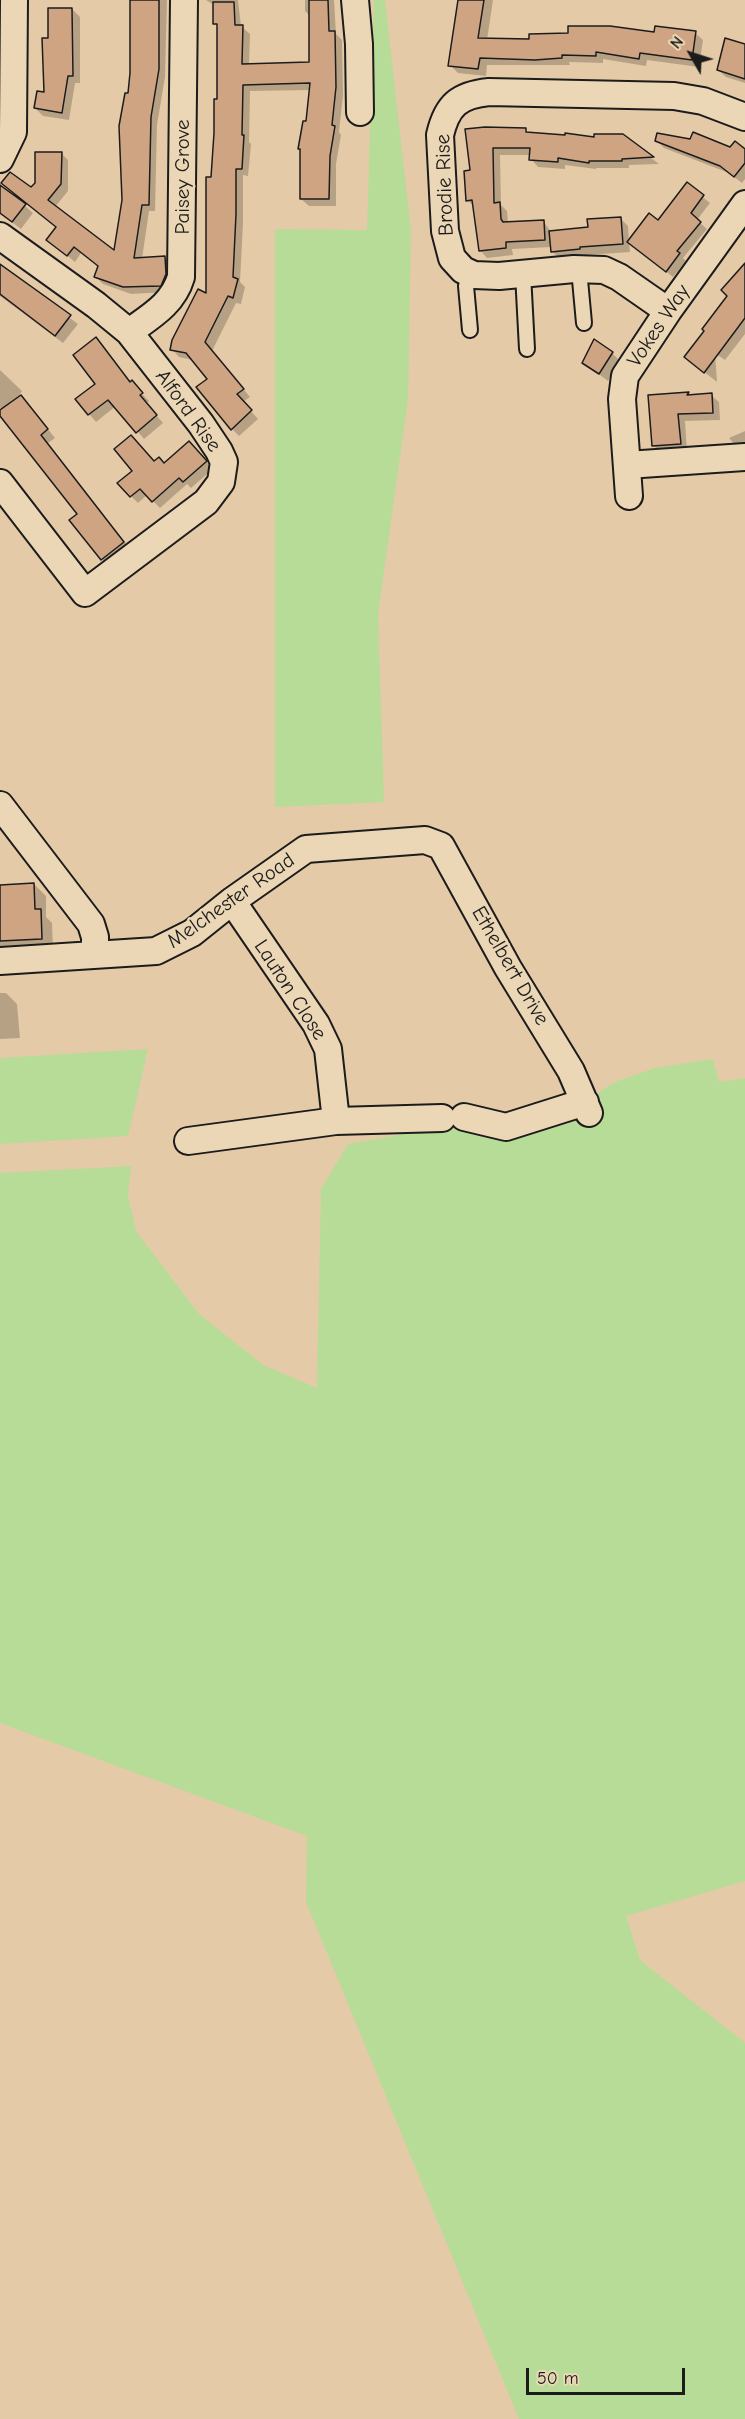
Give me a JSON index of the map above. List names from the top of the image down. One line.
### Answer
{"streets":{"street":["Paisey Grove","Brodie Rise","Vokes Way","Alford Rise","Melchester Road","Ethelbert Drive","Lauton Close"]},"crossings":[["Paisey Grove","Alford Rise"],["Melchester Road","Ethelbert Drive"],["Melchester Road","Lauton Close"],["Ethelbert Drive","Lauton Close"]],"scale_bar":"50 m","north":"top left"}
